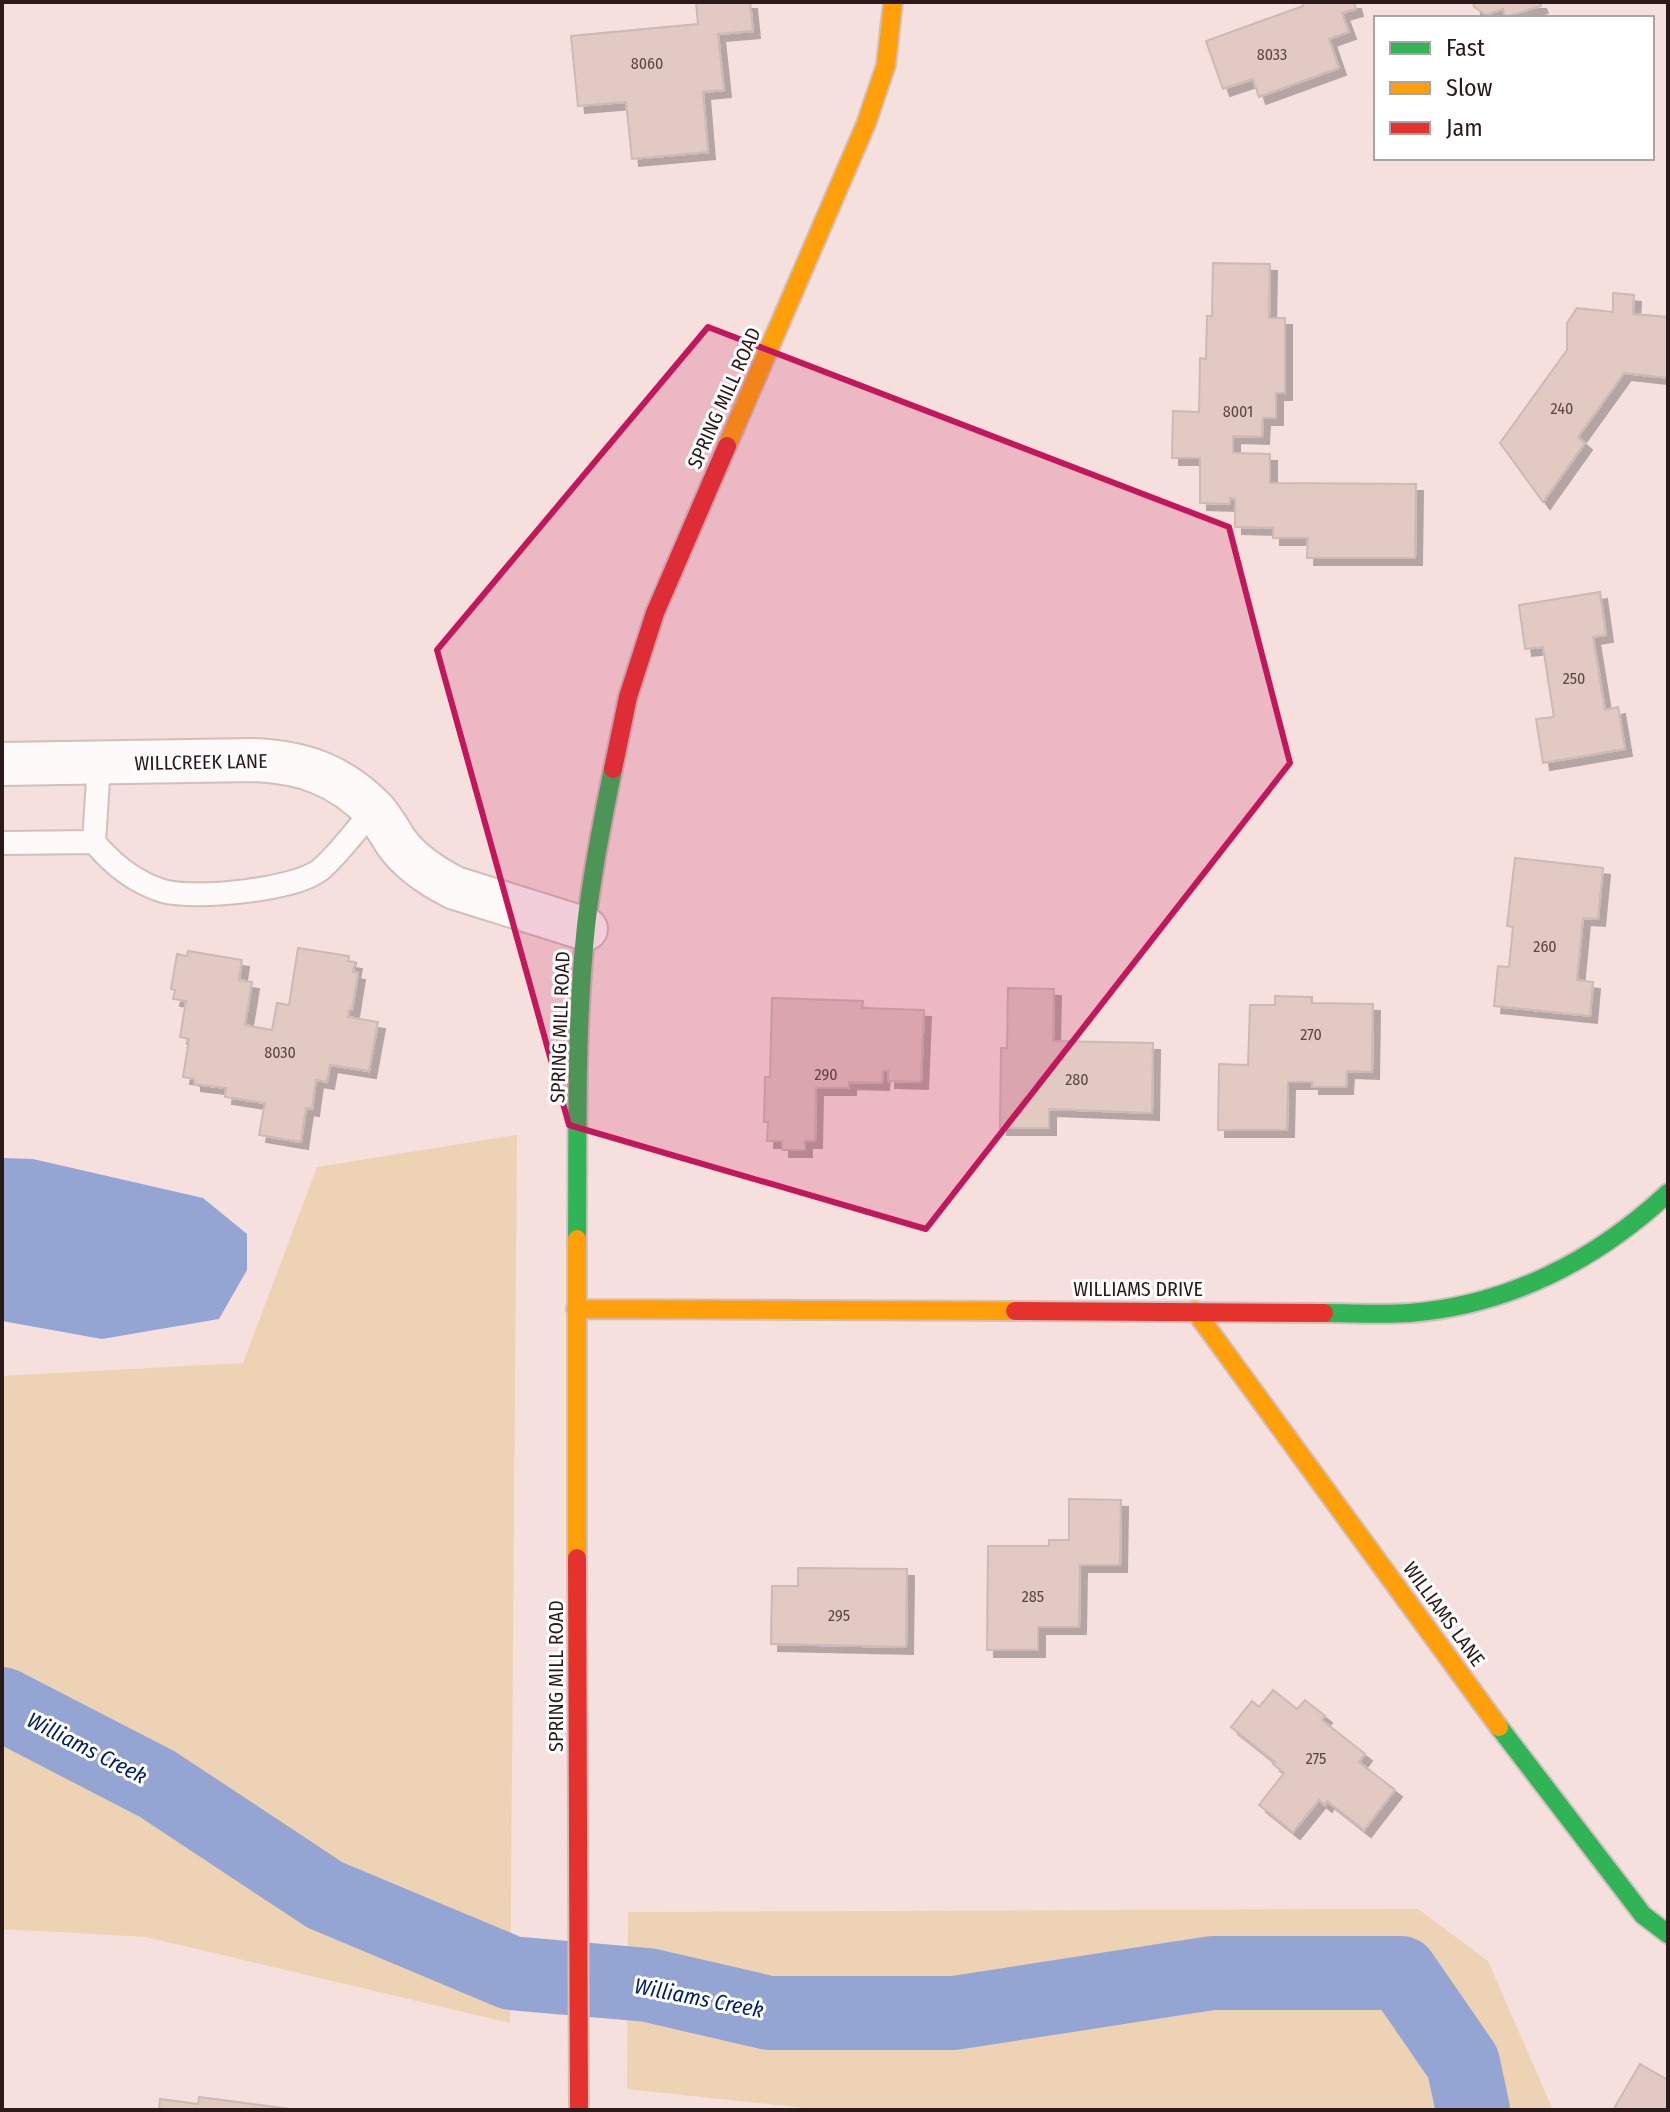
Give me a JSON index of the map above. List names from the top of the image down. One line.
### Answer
{"streets":{"street":["SPRING MILL ROAD","WILLCREEK LANE","WILLIAMS DRIVE","WILLIAMS LANE"]},"crossings":[["SPRING MILL ROAD","WILLCREEK LANE"],["SPRING MILL ROAD","WILLIAMS DRIVE"],["WILLIAMS DRIVE","WILLIAMS LANE"]],"water":["Williams Creek"],"house_numbers":["8033","8060","240","8001","250","260","270","8030","290","280","285","295","275"],"legend":["Fast","Slow","Jam"]}
